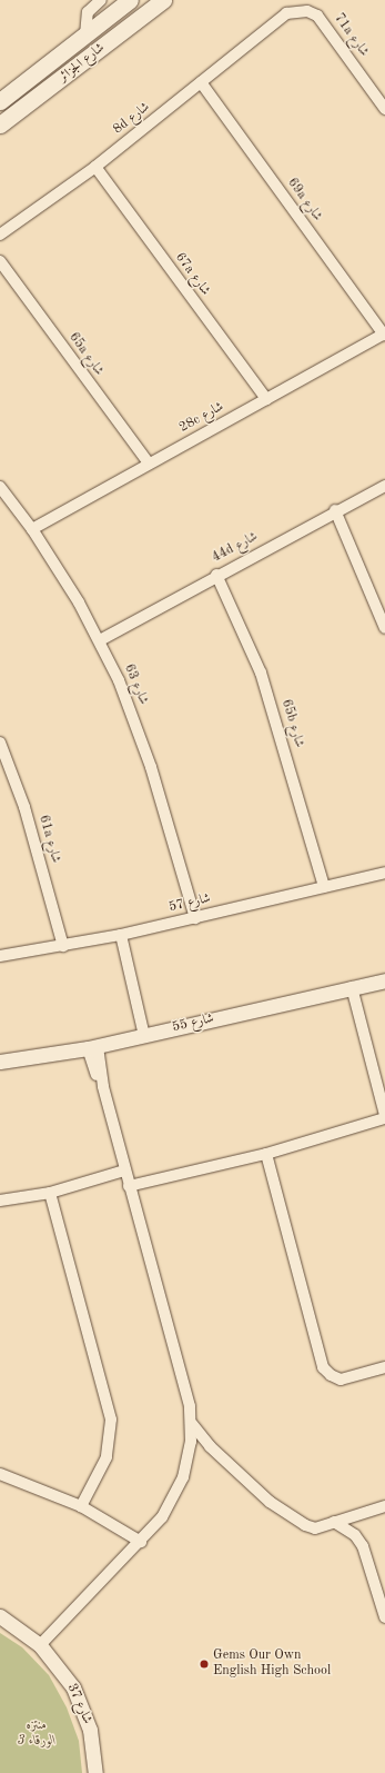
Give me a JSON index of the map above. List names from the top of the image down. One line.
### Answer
{"streets":{"main road":["شارع الجزائر"],"street":["71a شارع","8d شارع","69a شارع","67a شارع","65a شارع","28c شارع","44d شارع","شارع 63","65b شارع","61a شارع","شارع 57","شارع 55","شارع 37"]},"crossings":[["71a شارع","8d شارع"],["8d شارع","69a شارع"],["8d شارع","67a شارع"],["69a شارع","28c شارع"],["67a شارع","28c شارع"],["65a شارع","28c شارع"],["28c شارع","شارع 63"],["44d شارع","شارع 63"],["44d شارع","65b شارع"],["شارع 63","شارع 57"],["65b شارع","شارع 57"],["61a شارع","شارع 57"]],"parks":["منتزه الورقاء 3"],"places":["Gems Our Own English High School"]}
